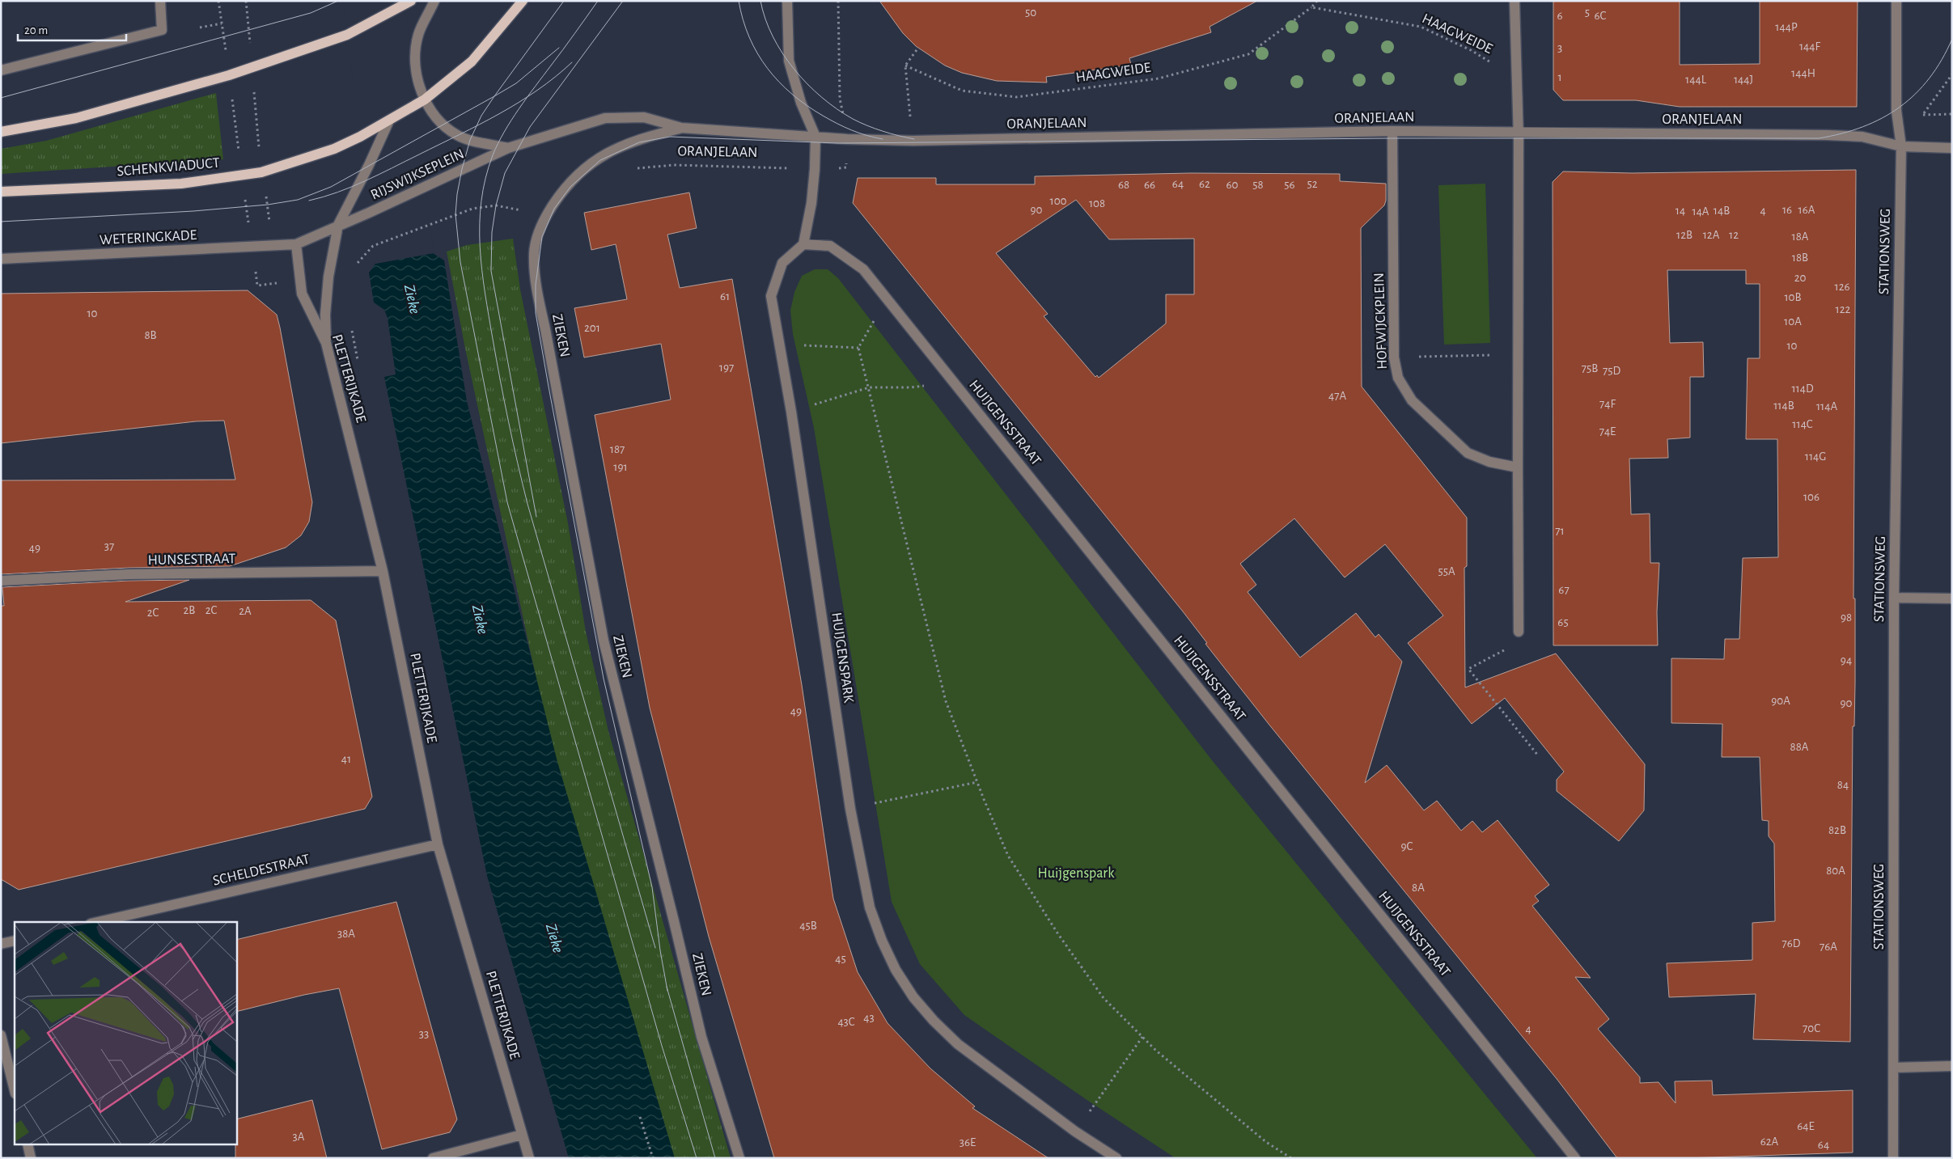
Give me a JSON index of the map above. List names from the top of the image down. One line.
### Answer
{"streets":{"main road":["SCHENKVIADUCT"],"street":["ORANJELAAN","RIJSWIJKSEPLEIN","WETERINGKADE","STATIONSWEG","HOFWIJCKPLEIN","ZIEKEN","PLETTERIJKADE","HUIJGENSSTRAAT","HUNSESTRAAT","HUIJGENSPARK","SCHELDESTRAAT"],"path":["HAAGWEIDE"]},"crossings":[["ORANJELAAN","RIJSWIJKSEPLEIN"],["ORANJELAAN","STATIONSWEG"],["ORANJELAAN","HOFWIJCKPLEIN"],["ORANJELAAN","ZIEKEN"],["SCHENKVIADUCT","RIJSWIJKSEPLEIN"],["RIJSWIJKSEPLEIN","WETERINGKADE"],["RIJSWIJKSEPLEIN","ZIEKEN"],["RIJSWIJKSEPLEIN","PLETTERIJKADE"],["WETERINGKADE","PLETTERIJKADE"],["PLETTERIJKADE","HUNSESTRAAT"],["PLETTERIJKADE","SCHELDESTRAAT"],["HUIJGENSSTRAAT","HUIJGENSPARK"]],"water":["Zieke"],"parks":["Huijgenspark"],"house_numbers":["50","5","6","6C","144P","144F","3","144H","1","144L","144J","64","62","52","68","66","60","58","56","100","108","90","16","16A","14","14B","4","14A","12B","12A","12","18A","18B","20","126","61","10B","122","10","10A","201","8B","10","197","75B","75D","114D","47A","74F","114B","114A","114C","74E","187","114G","191","106","71","37","49","55A","67","2B","2C","2A","2C","98","65","94","90A","90","49","88A","41","84","82B","9C","80A","8A","45B","38A","76D","76A","45","43","43C","70C","4","33","64E","3A","62A","36E","64"],"scale_bar":"20 m"}
